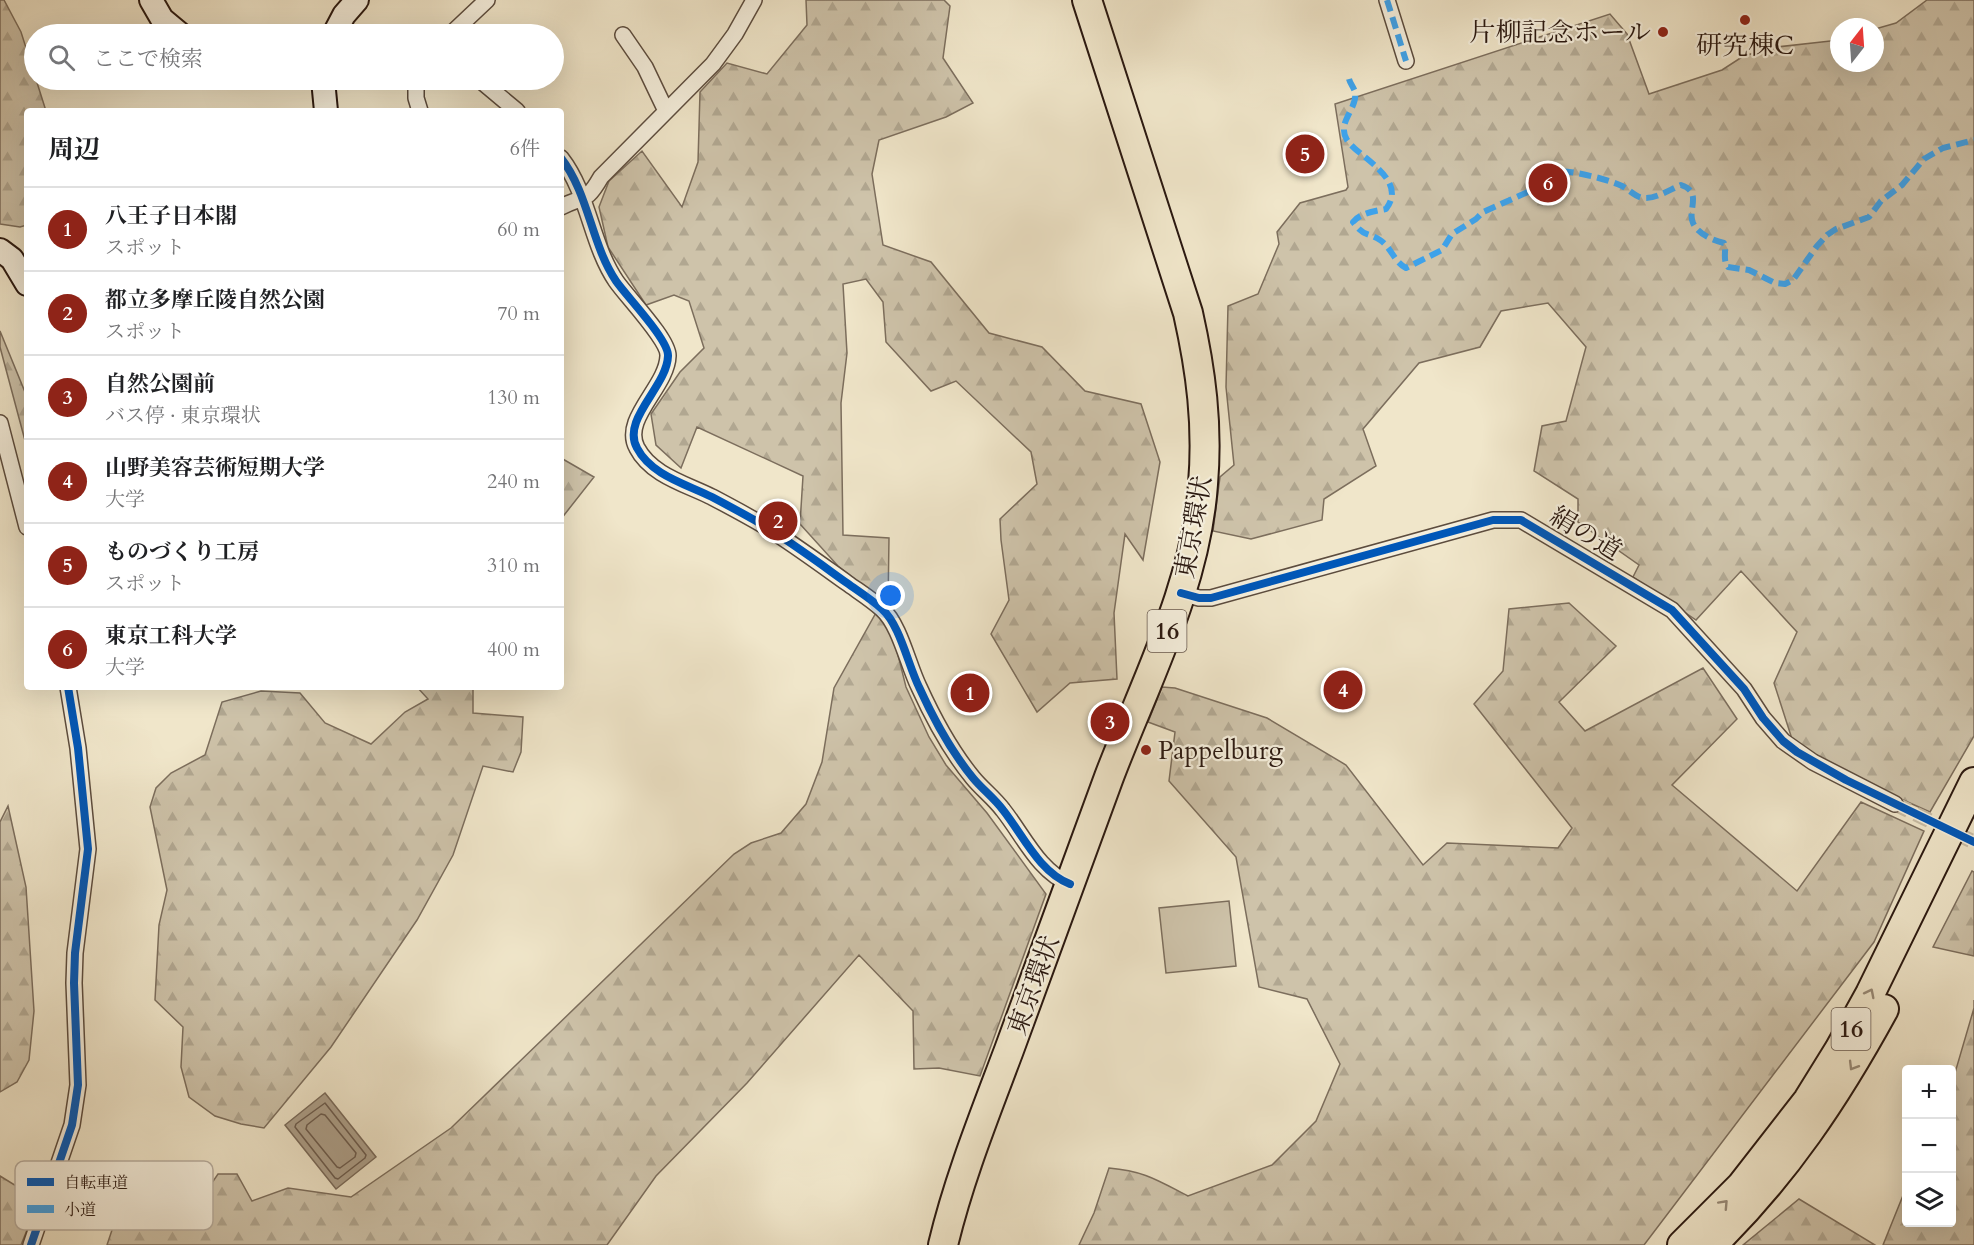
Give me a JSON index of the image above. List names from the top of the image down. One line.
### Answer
{"streets":{"highway":["東京環状","16"],"street":["絹の道"]},"crossings":[["東京環状","絹の道"]],"places":["研究棟C","片柳記念ホール","Pappelburg"],"legend":["自転車道","小道"],"north":"top","page":{"search":"ここで検索","heading":["周辺","6件"],"pins":["5","6","2","4","1","3"],"list":[{"mark":"1","name":"八王子日本閣","note":"スポット","value":"60 m"},{"mark":"2","name":"都立多摩丘陵自然公園","note":"スポット","value":"70 m"},{"mark":"3","name":"自然公園前","note":"バス停 · 東京環状","value":"130 m"},{"mark":"4","name":"山野美容芸術短期大学","note":"大学","value":"240 m"},{"mark":"5","name":"ものづくり工房","note":"スポット","value":"310 m"},{"mark":"6","name":"東京工科大学","note":"大学","value":"400 m"}],"map_buttons":["+","−"]}}
